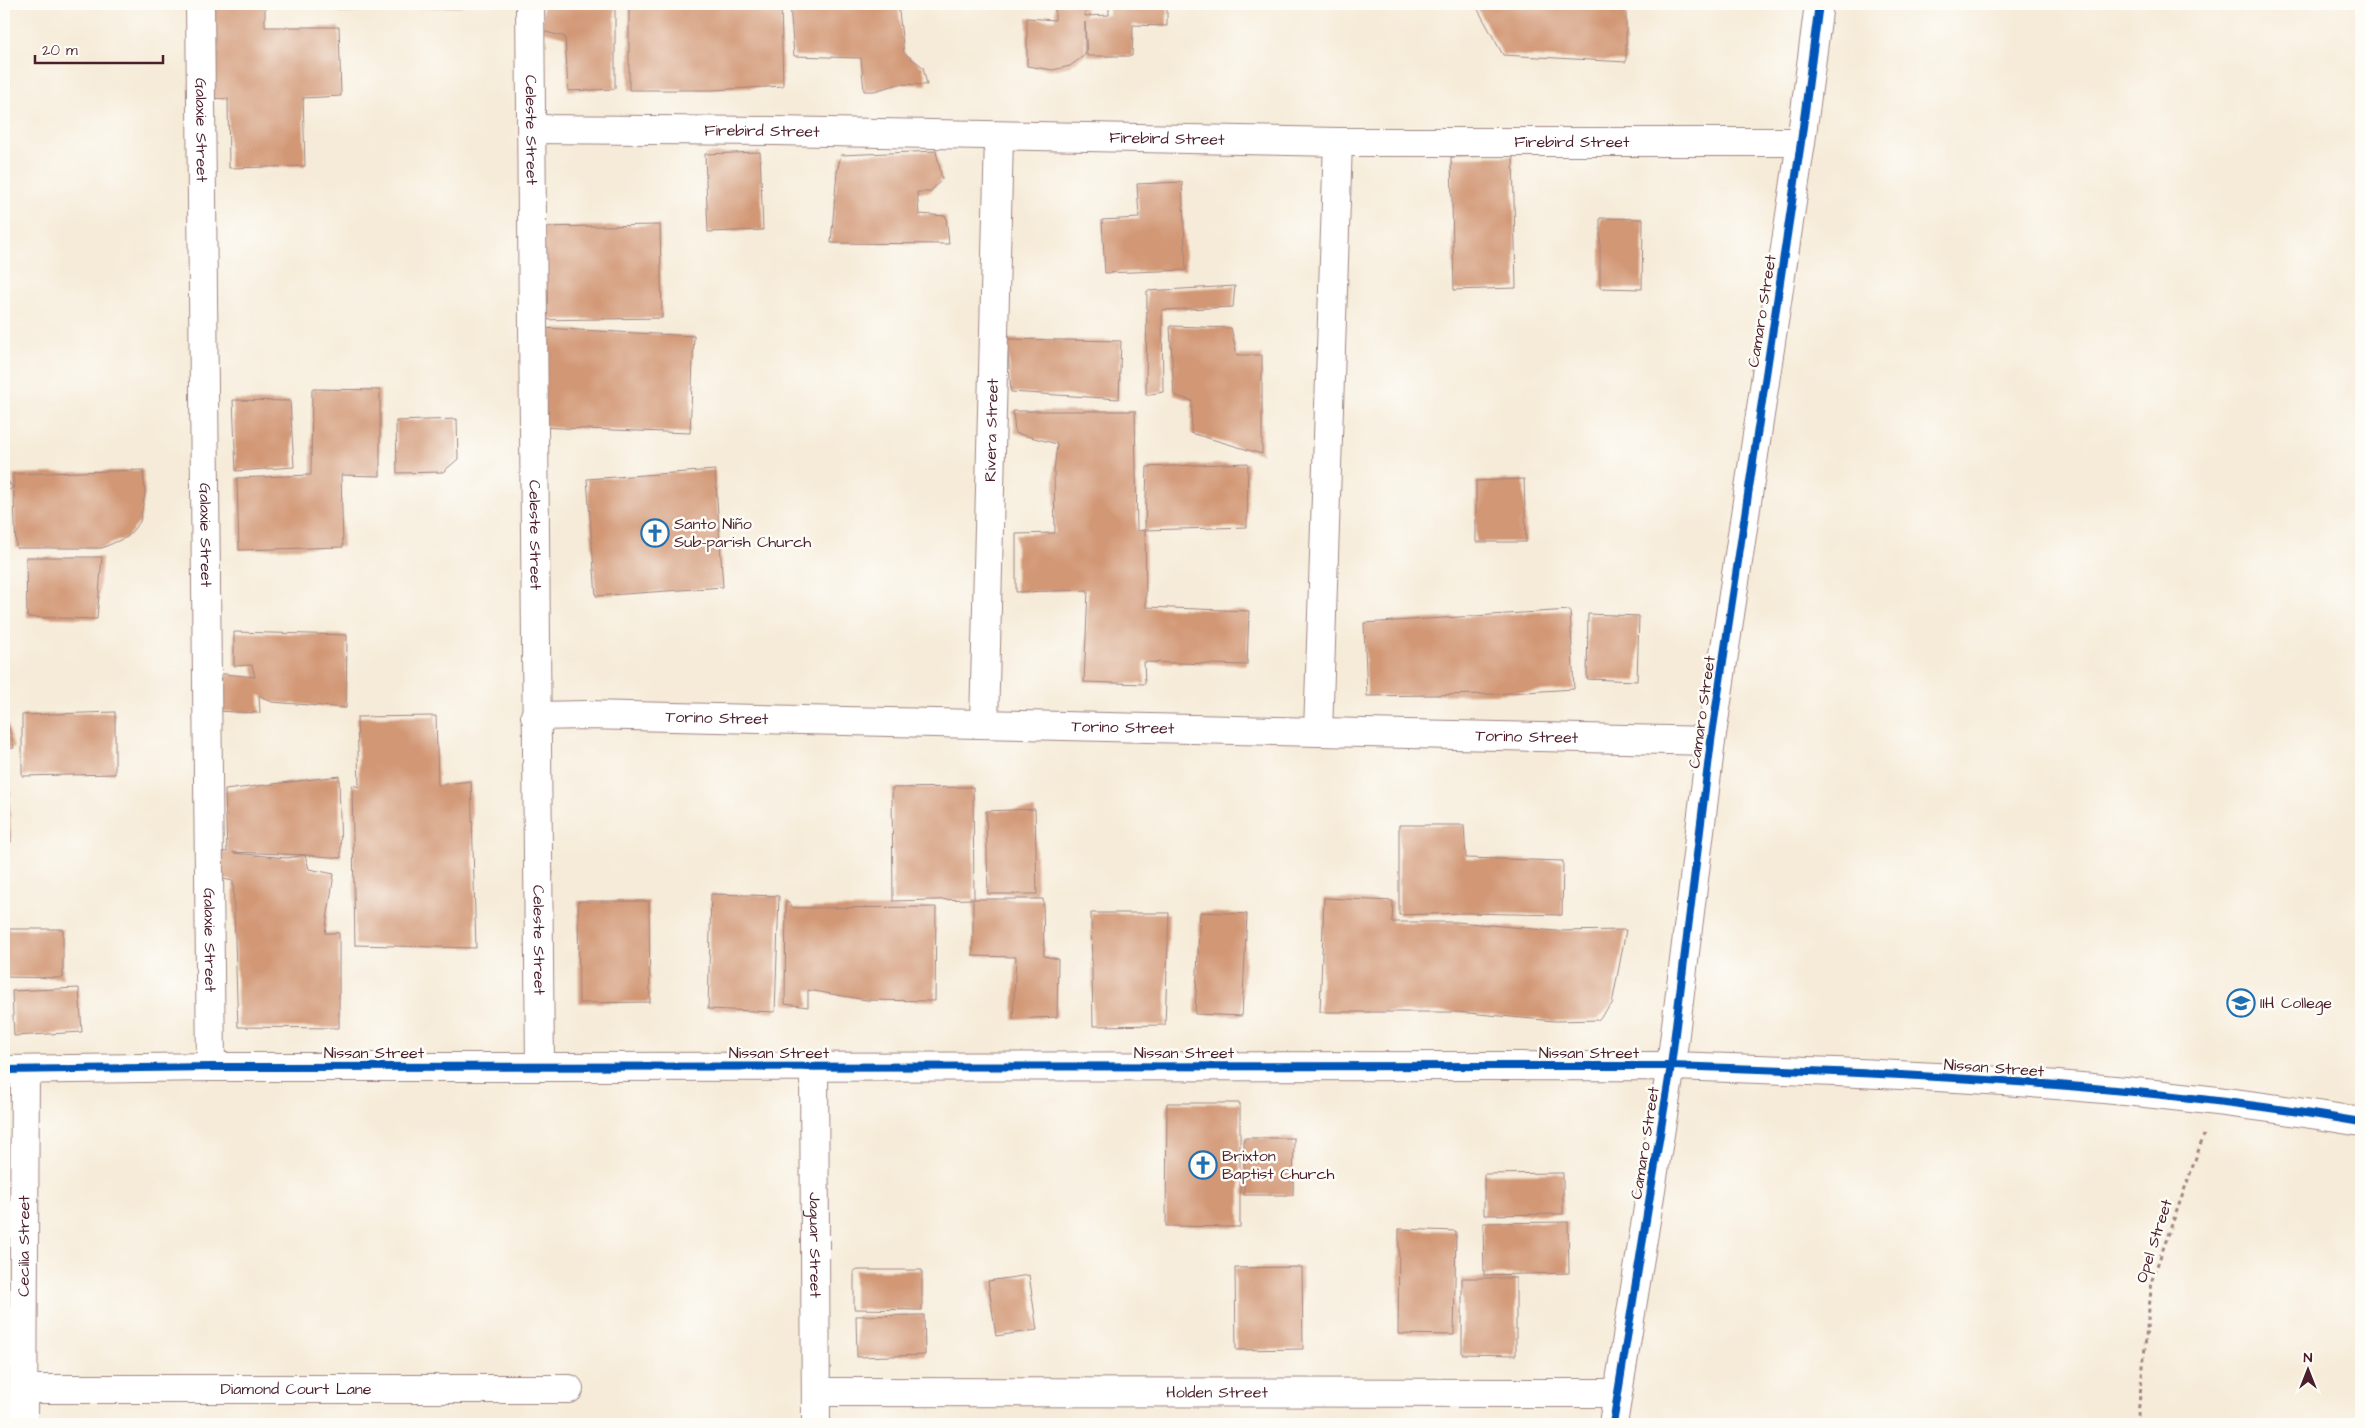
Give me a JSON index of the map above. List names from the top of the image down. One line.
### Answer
{"streets":{"street":["Galaxie Street","Celeste Street","Firebird Street","Camaro Street","Rivera Street","Torino Street","Nissan Street","Jaguar Street","Cecilia Street","Diamond Court Lane","Holden Street"],"path":["Opel Street"]},"crossings":[["Galaxie Street","Nissan Street"],["Celeste Street","Firebird Street"],["Celeste Street","Torino Street"],["Celeste Street","Nissan Street"],["Firebird Street","Camaro Street"],["Firebird Street","Rivera Street"],["Camaro Street","Torino Street"],["Camaro Street","Nissan Street"],["Camaro Street","Holden Street"],["Rivera Street","Torino Street"],["Nissan Street","Opel Street"],["Nissan Street","Jaguar Street"],["Nissan Street","Cecilia Street"],["Jaguar Street","Holden Street"],["Cecilia Street","Diamond Court Lane"]],"places":{"church":["Santo Niño Sub-parish Church","Brixton Baptist Church"],"school or university":["IIH College"]},"scale_bar":"20 m","north":"top"}
